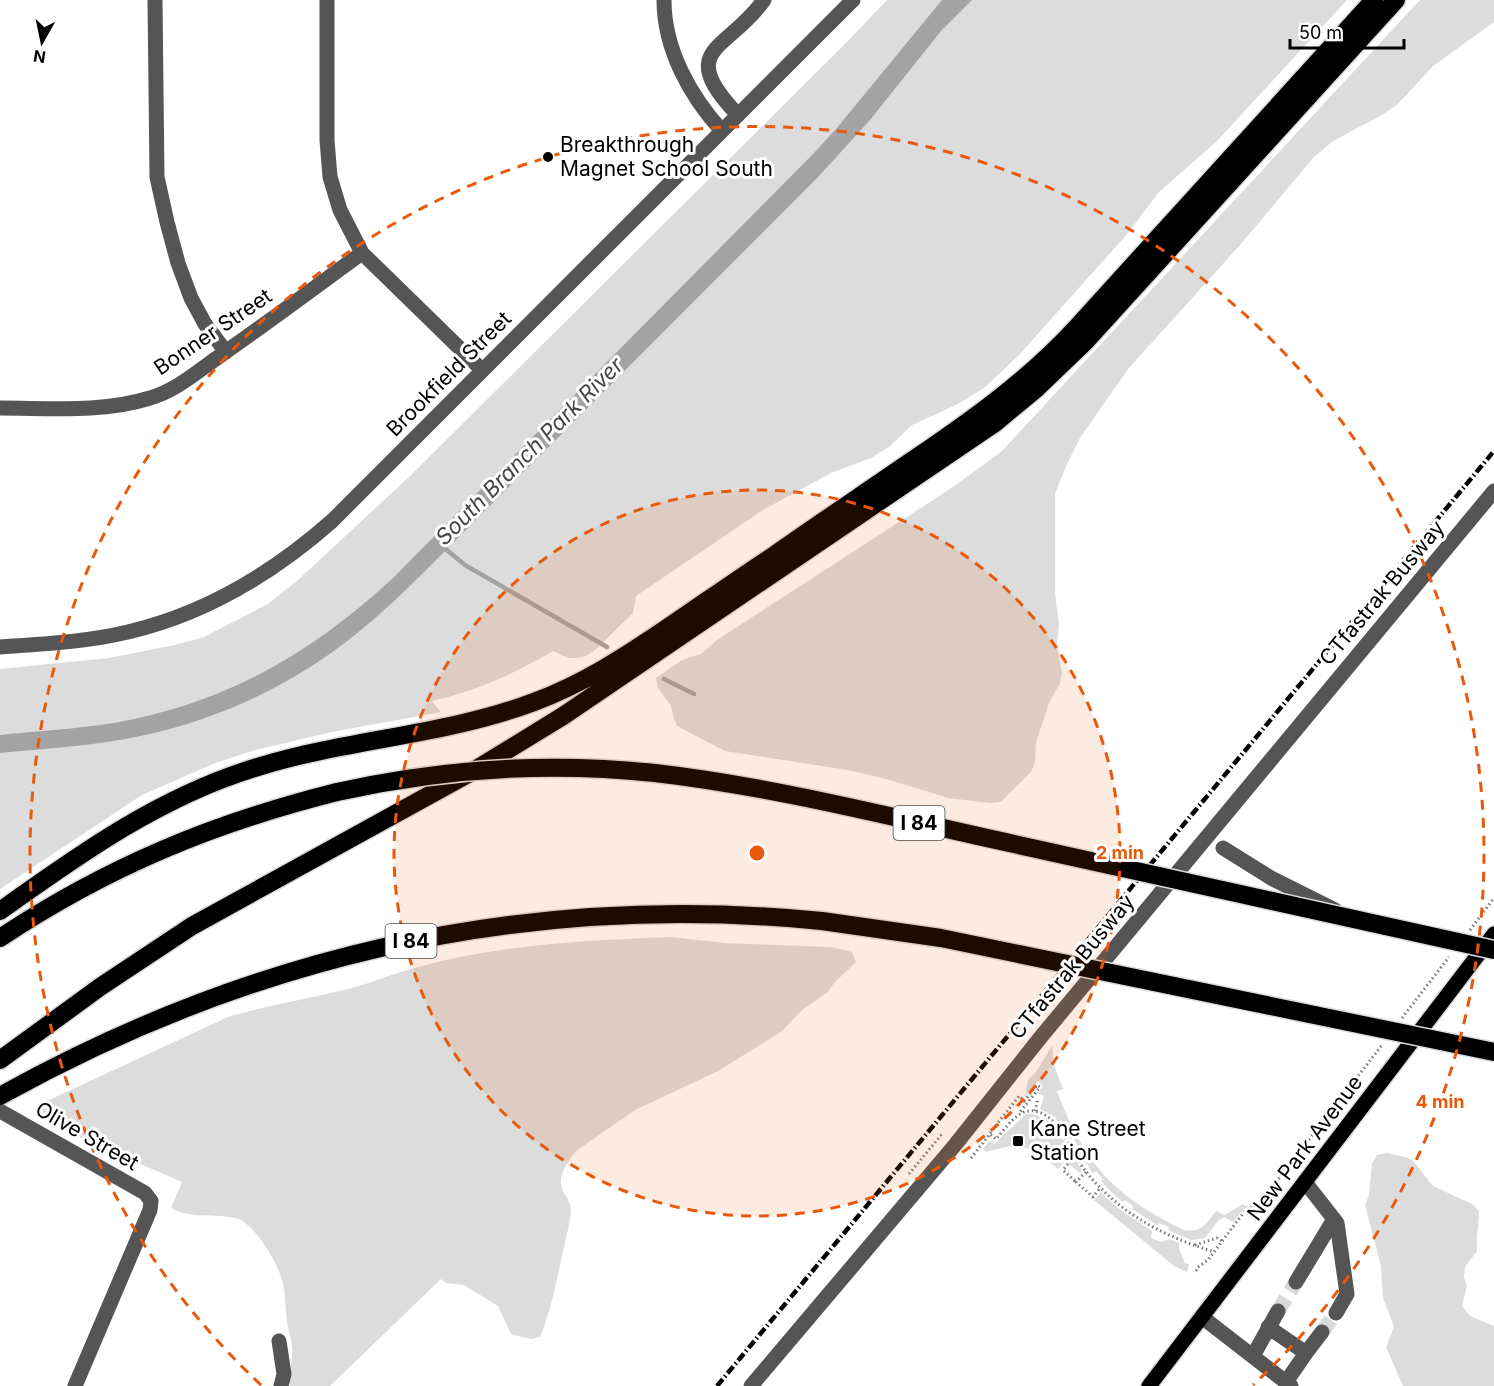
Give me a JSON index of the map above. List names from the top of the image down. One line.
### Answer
{"streets":{"highway":["I 84"],"main road":["New Park Avenue"],"street":["Bonner Street","Brookfield Street","CTfastrak Busway","Olive Street"]},"water":["South Branch Park River"],"places":{"other":["Breakthrough Magnet School South"],"transit":["Kane Street Station"]},"scale_bar":"50 m","north":"bottom","rings":["2 min","4 min"]}
